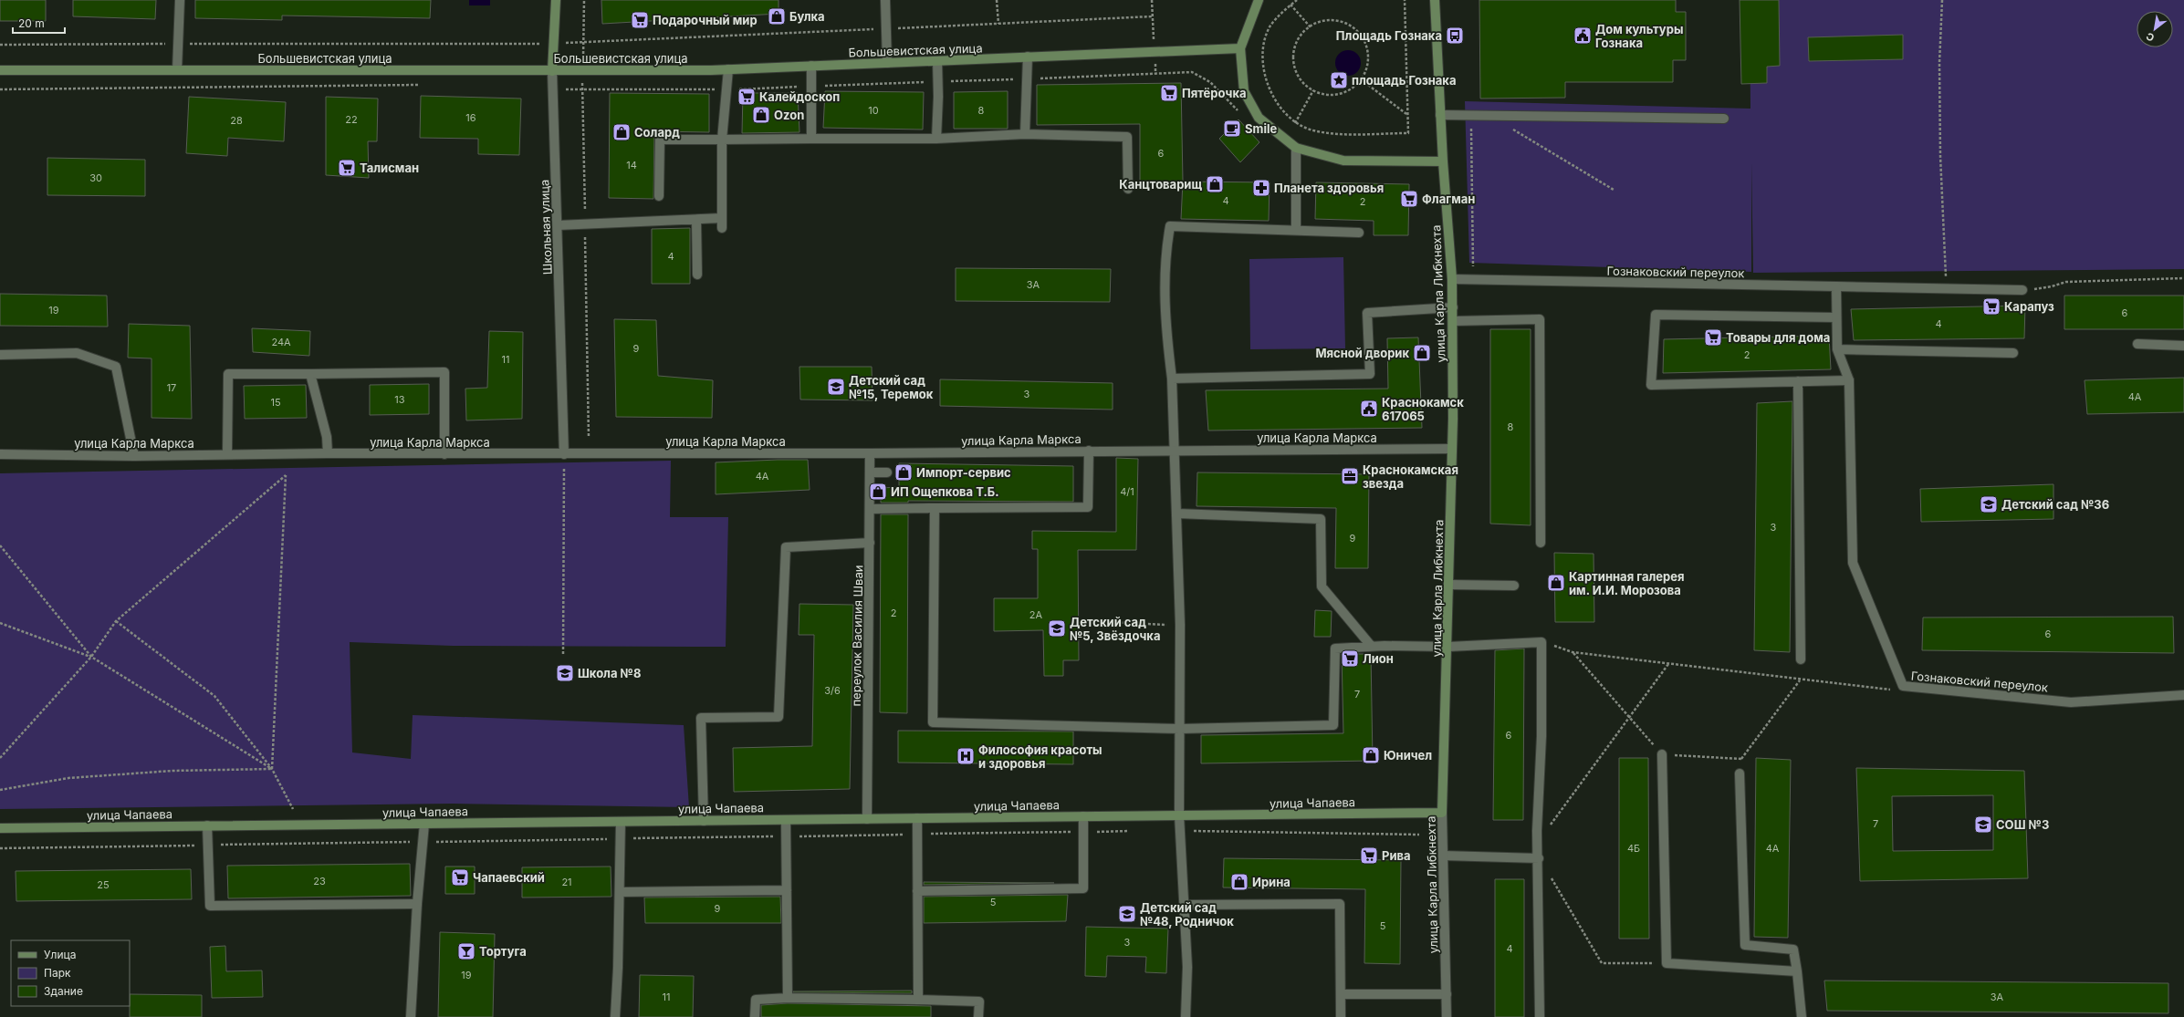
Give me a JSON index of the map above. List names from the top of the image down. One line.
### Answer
{"streets":{"street":["Большевистская улица","Школьная улица","Гознаковский переулок","улица Карла Либкнехта","улица Карла Маркса","переулок Василия Шваи","улица Чапаева"]},"crossings":[["Большевистская улица","Школьная улица"],["Школьная улица","улица Карла Маркса"],["Гознаковский переулок","улица Карла Либкнехта"],["улица Карла Либкнехта","улица Карла Маркса"],["улица Карла Либкнехта","улица Чапаева"],["улица Карла Маркса","переулок Василия Шваи"],["переулок Василия Шваи","улица Чапаева"]],"places":{"shop":["Булка","Ozon","Солард","Канцтоварищ","Мясной дворик","Импорт-сервис","ИП Ощепкова Т.Б.","Картинная галерея им. И.И. Морозова","Юничел","Ирина"],"supermarket":["Подарочный мир","Пятёрочка","Калейдоскоп","Талисман","Флагман","Карапуз","Товары для дома","Лион","Рива","Чапаевский"],"bus stop":["Площадь Гознака"],"public building":["Дом культуры Гознака","Краснокамск 617065"],"place":["площадь Гознака"],"cafe":["Smile"],"pharmacy":["Планета здоровья"],"school or university":["Детский сад №15, Теремок","Детский сад №36","Детский сад №5, Звёздочка","Школа №8","СОШ №3","Детский сад №48, Родничок"],"office":["Краснокамская звезда"],"hospital":["Философия красоты и здоровья"],"bar":["Тортуга"]},"house_numbers":["10","8","16","22","28","6","14","30","4","2","4","3А","19","6","4","24А","9","2","11","17","3","4А","13","15","8","4А","4/1","3","9","2","2А","6","3/6","7","6","7","4Б","4А","23","21","25","5","9","5","3","4","19","11","3А"],"legend":["Улица","Парк","Здание"],"scale_bar":"20 m","north":"bottom left"}
